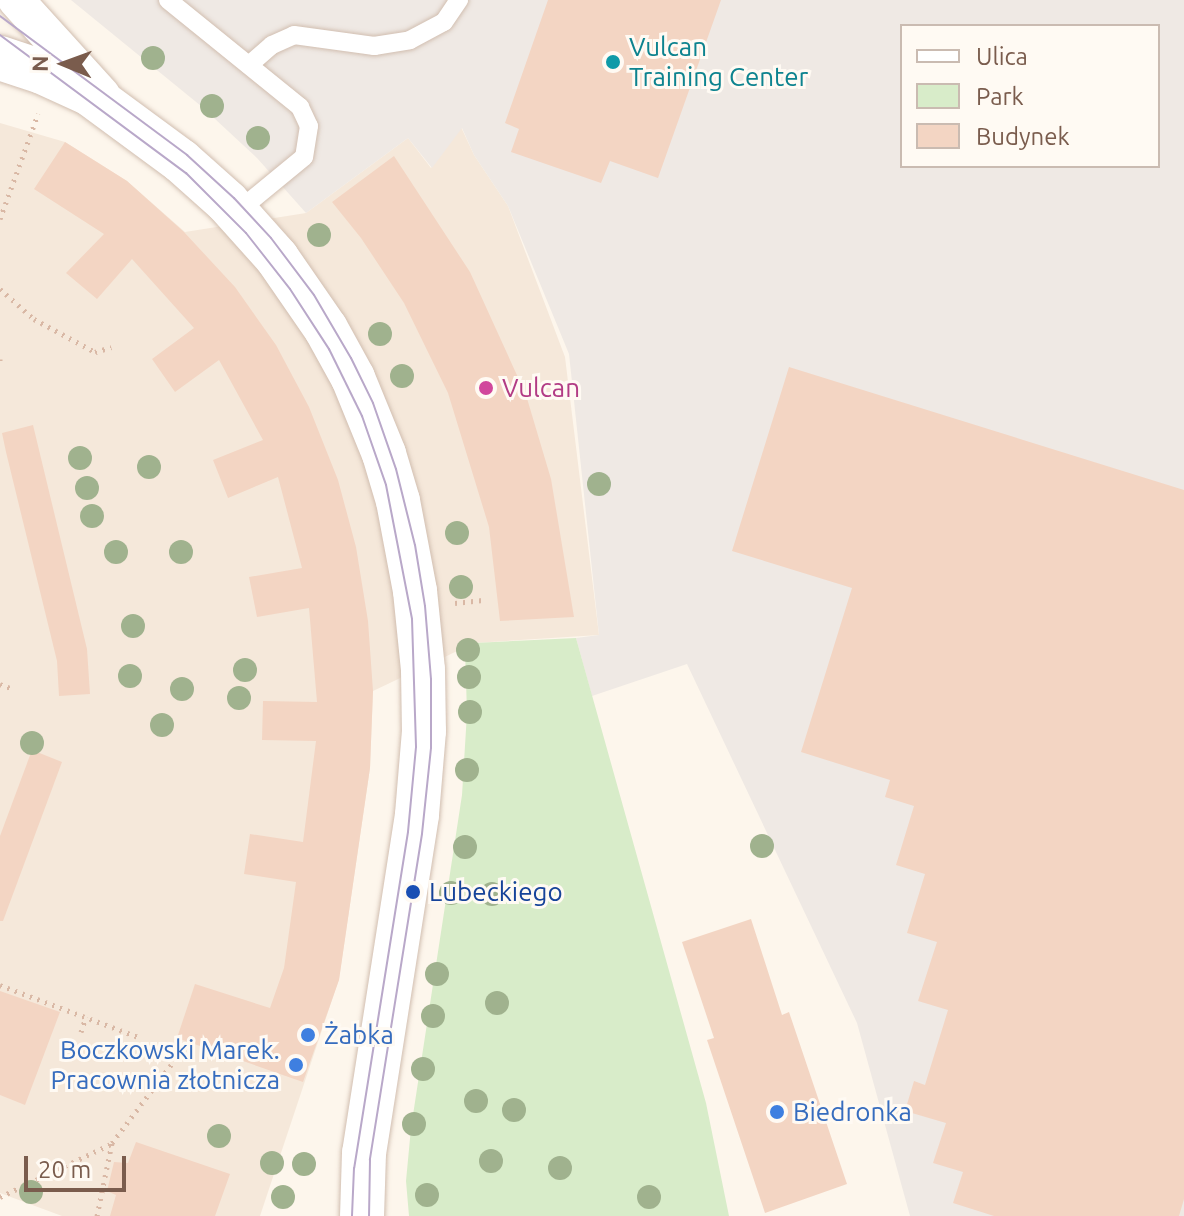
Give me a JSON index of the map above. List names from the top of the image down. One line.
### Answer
{"places":["Vulcan Training Center","Vulcan","Lubeckiego","Żabka","Boczkowski Marek. Pracownia złotnicza","Biedronka"],"legend":["Ulica","Park","Budynek"],"scale_bar":"20 m","north":"left"}
